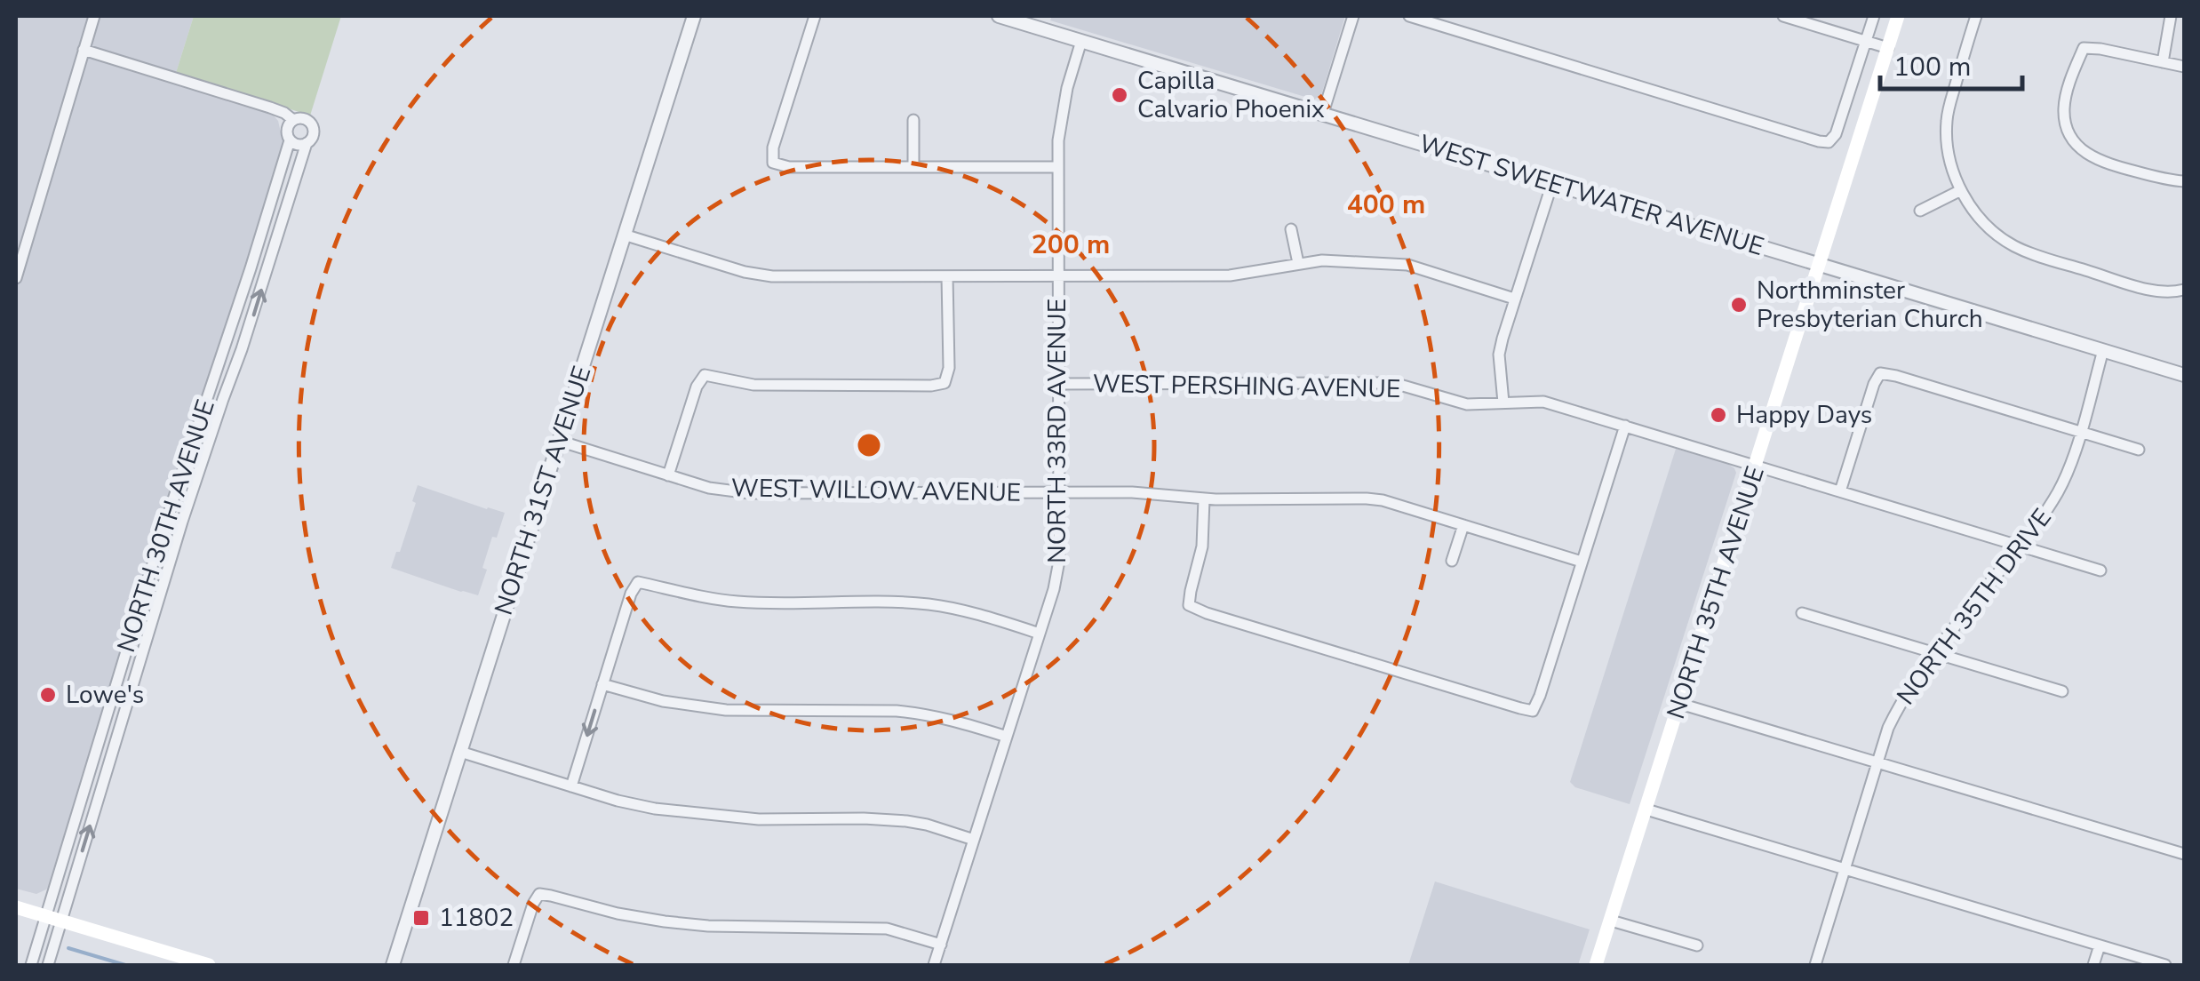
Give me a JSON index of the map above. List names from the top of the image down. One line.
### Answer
{"streets":{"main road":["NORTH 35TH AVENUE"],"street":["WEST SWEETWATER AVENUE","WEST PERSHING AVENUE","NORTH 33RD AVENUE","NORTH 31ST AVENUE","WEST WILLOW AVENUE","NORTH 30TH AVENUE","NORTH 35TH DRIVE"]},"crossings":[["WEST SWEETWATER AVENUE","NORTH 33RD AVENUE"],["WEST SWEETWATER AVENUE","NORTH 35TH AVENUE"],["WEST SWEETWATER AVENUE","NORTH 35TH DRIVE"],["WEST PERSHING AVENUE","NORTH 33RD AVENUE"],["WEST PERSHING AVENUE","NORTH 35TH AVENUE"],["WEST PERSHING AVENUE","NORTH 35TH DRIVE"],["NORTH 33RD AVENUE","WEST WILLOW AVENUE"],["NORTH 31ST AVENUE","WEST WILLOW AVENUE"]],"places":{"other":["Capilla Calvario Phoenix","Northminster Presbyterian Church","Happy Days","Lowe's"],"transit":["11802"]},"scale_bar":"100 m","rings":["400 m","200 m"]}
